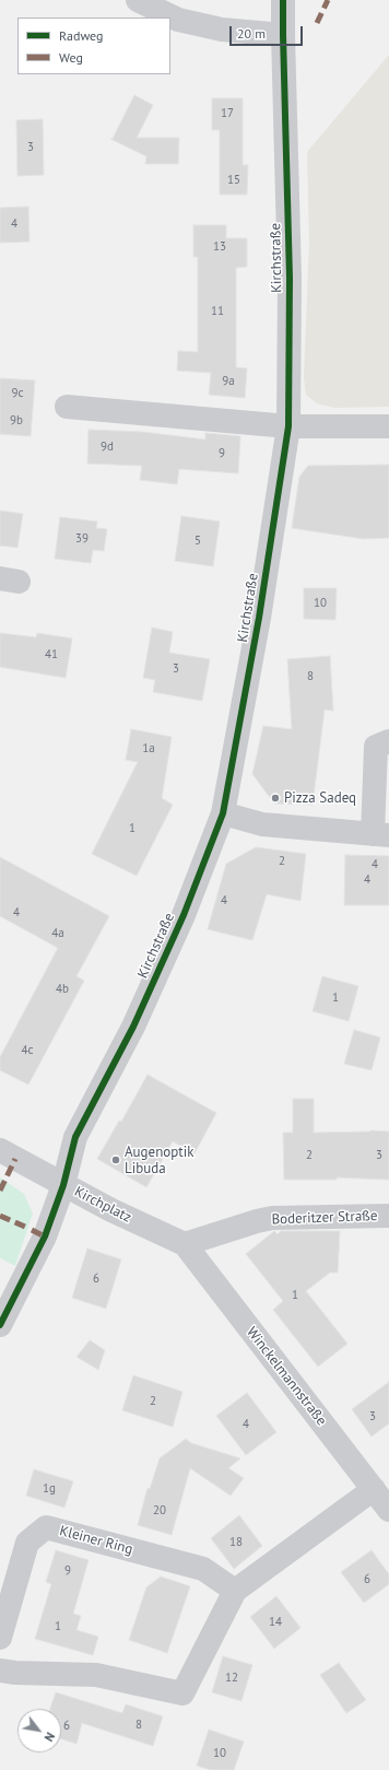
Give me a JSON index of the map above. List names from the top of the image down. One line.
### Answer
{"streets":{"street":["Kirchstraße","Kirchplatz","Boderitzer Straße","Winckelmannstraße","Kleiner Ring"]},"crossings":[["Kirchstraße","Kirchplatz"],["Kirchplatz","Boderitzer Straße"],["Kirchplatz","Winckelmannstraße"],["Boderitzer Straße","Winckelmannstraße"]],"places":["Pizza Sadeq","Augenoptik Libuda"],"house_numbers":["17","3","15","4","13","11","9a","9c","9b","9d","9","39","5","10","41","3","8","1a","1","2","4","4","4","4","4a","4b","1","4c","2","3","6","1","2","3","4","1g","20","18","9","6","14","1","12","8","6","10"],"legend":["Radweg","Weg"],"scale_bar":"20 m","north":"bottom right"}
